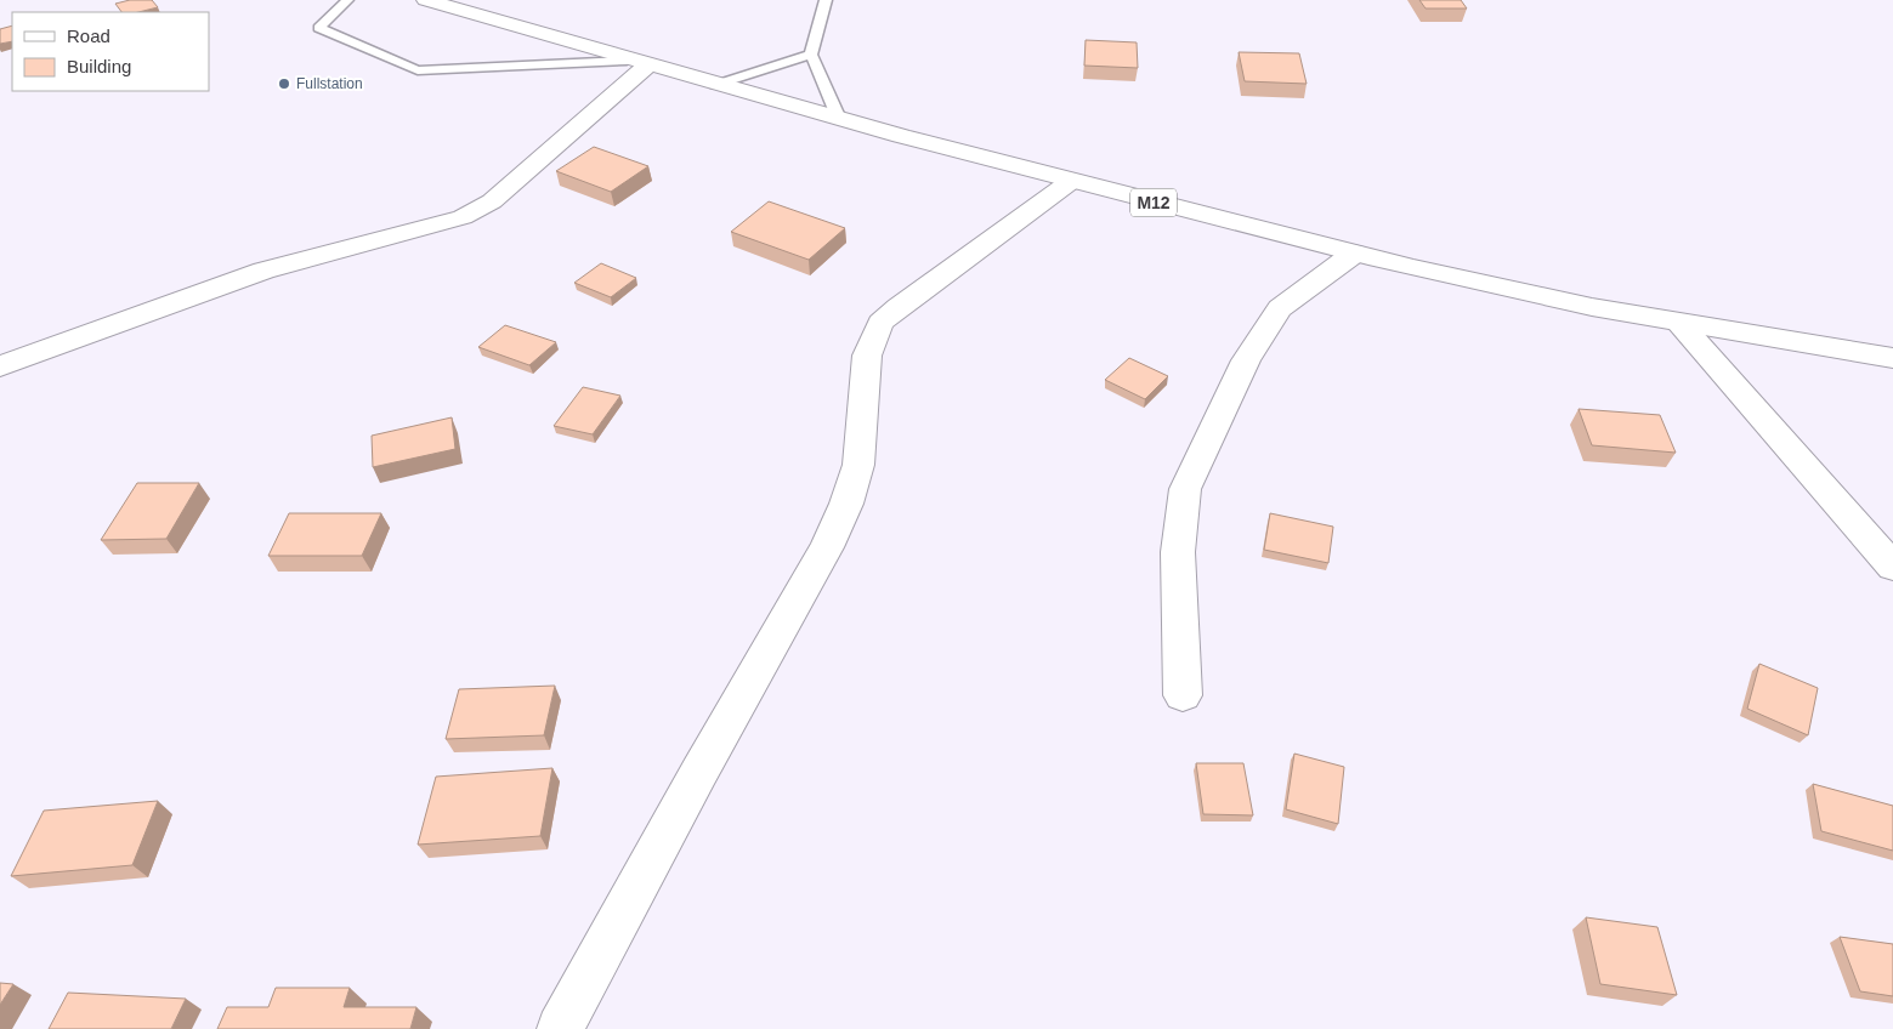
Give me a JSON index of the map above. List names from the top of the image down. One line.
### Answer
{"streets":{"main road":["M12"]},"places":["Fullstation"],"legend":["Road","Building"]}
